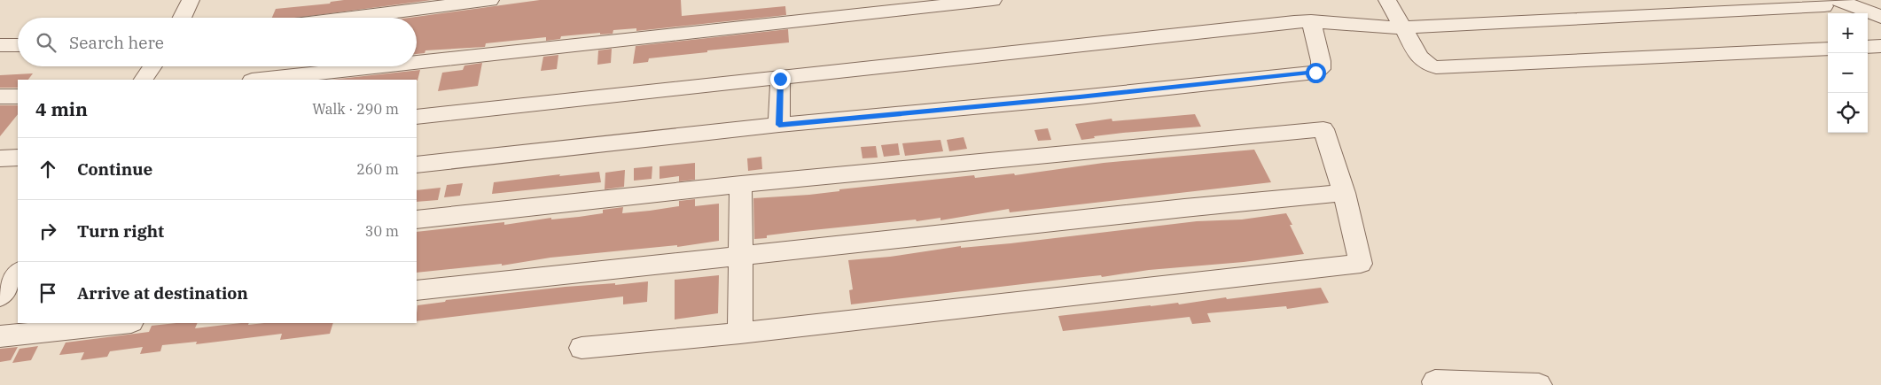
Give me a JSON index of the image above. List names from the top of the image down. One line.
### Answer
{"page":{"map_buttons":["+","−"],"search":"Search here","heading":["4 min","Walk · 290 m"],"list":[["Continue","260 m"],["Turn right","30 m"],"Arrive at destination"]}}
